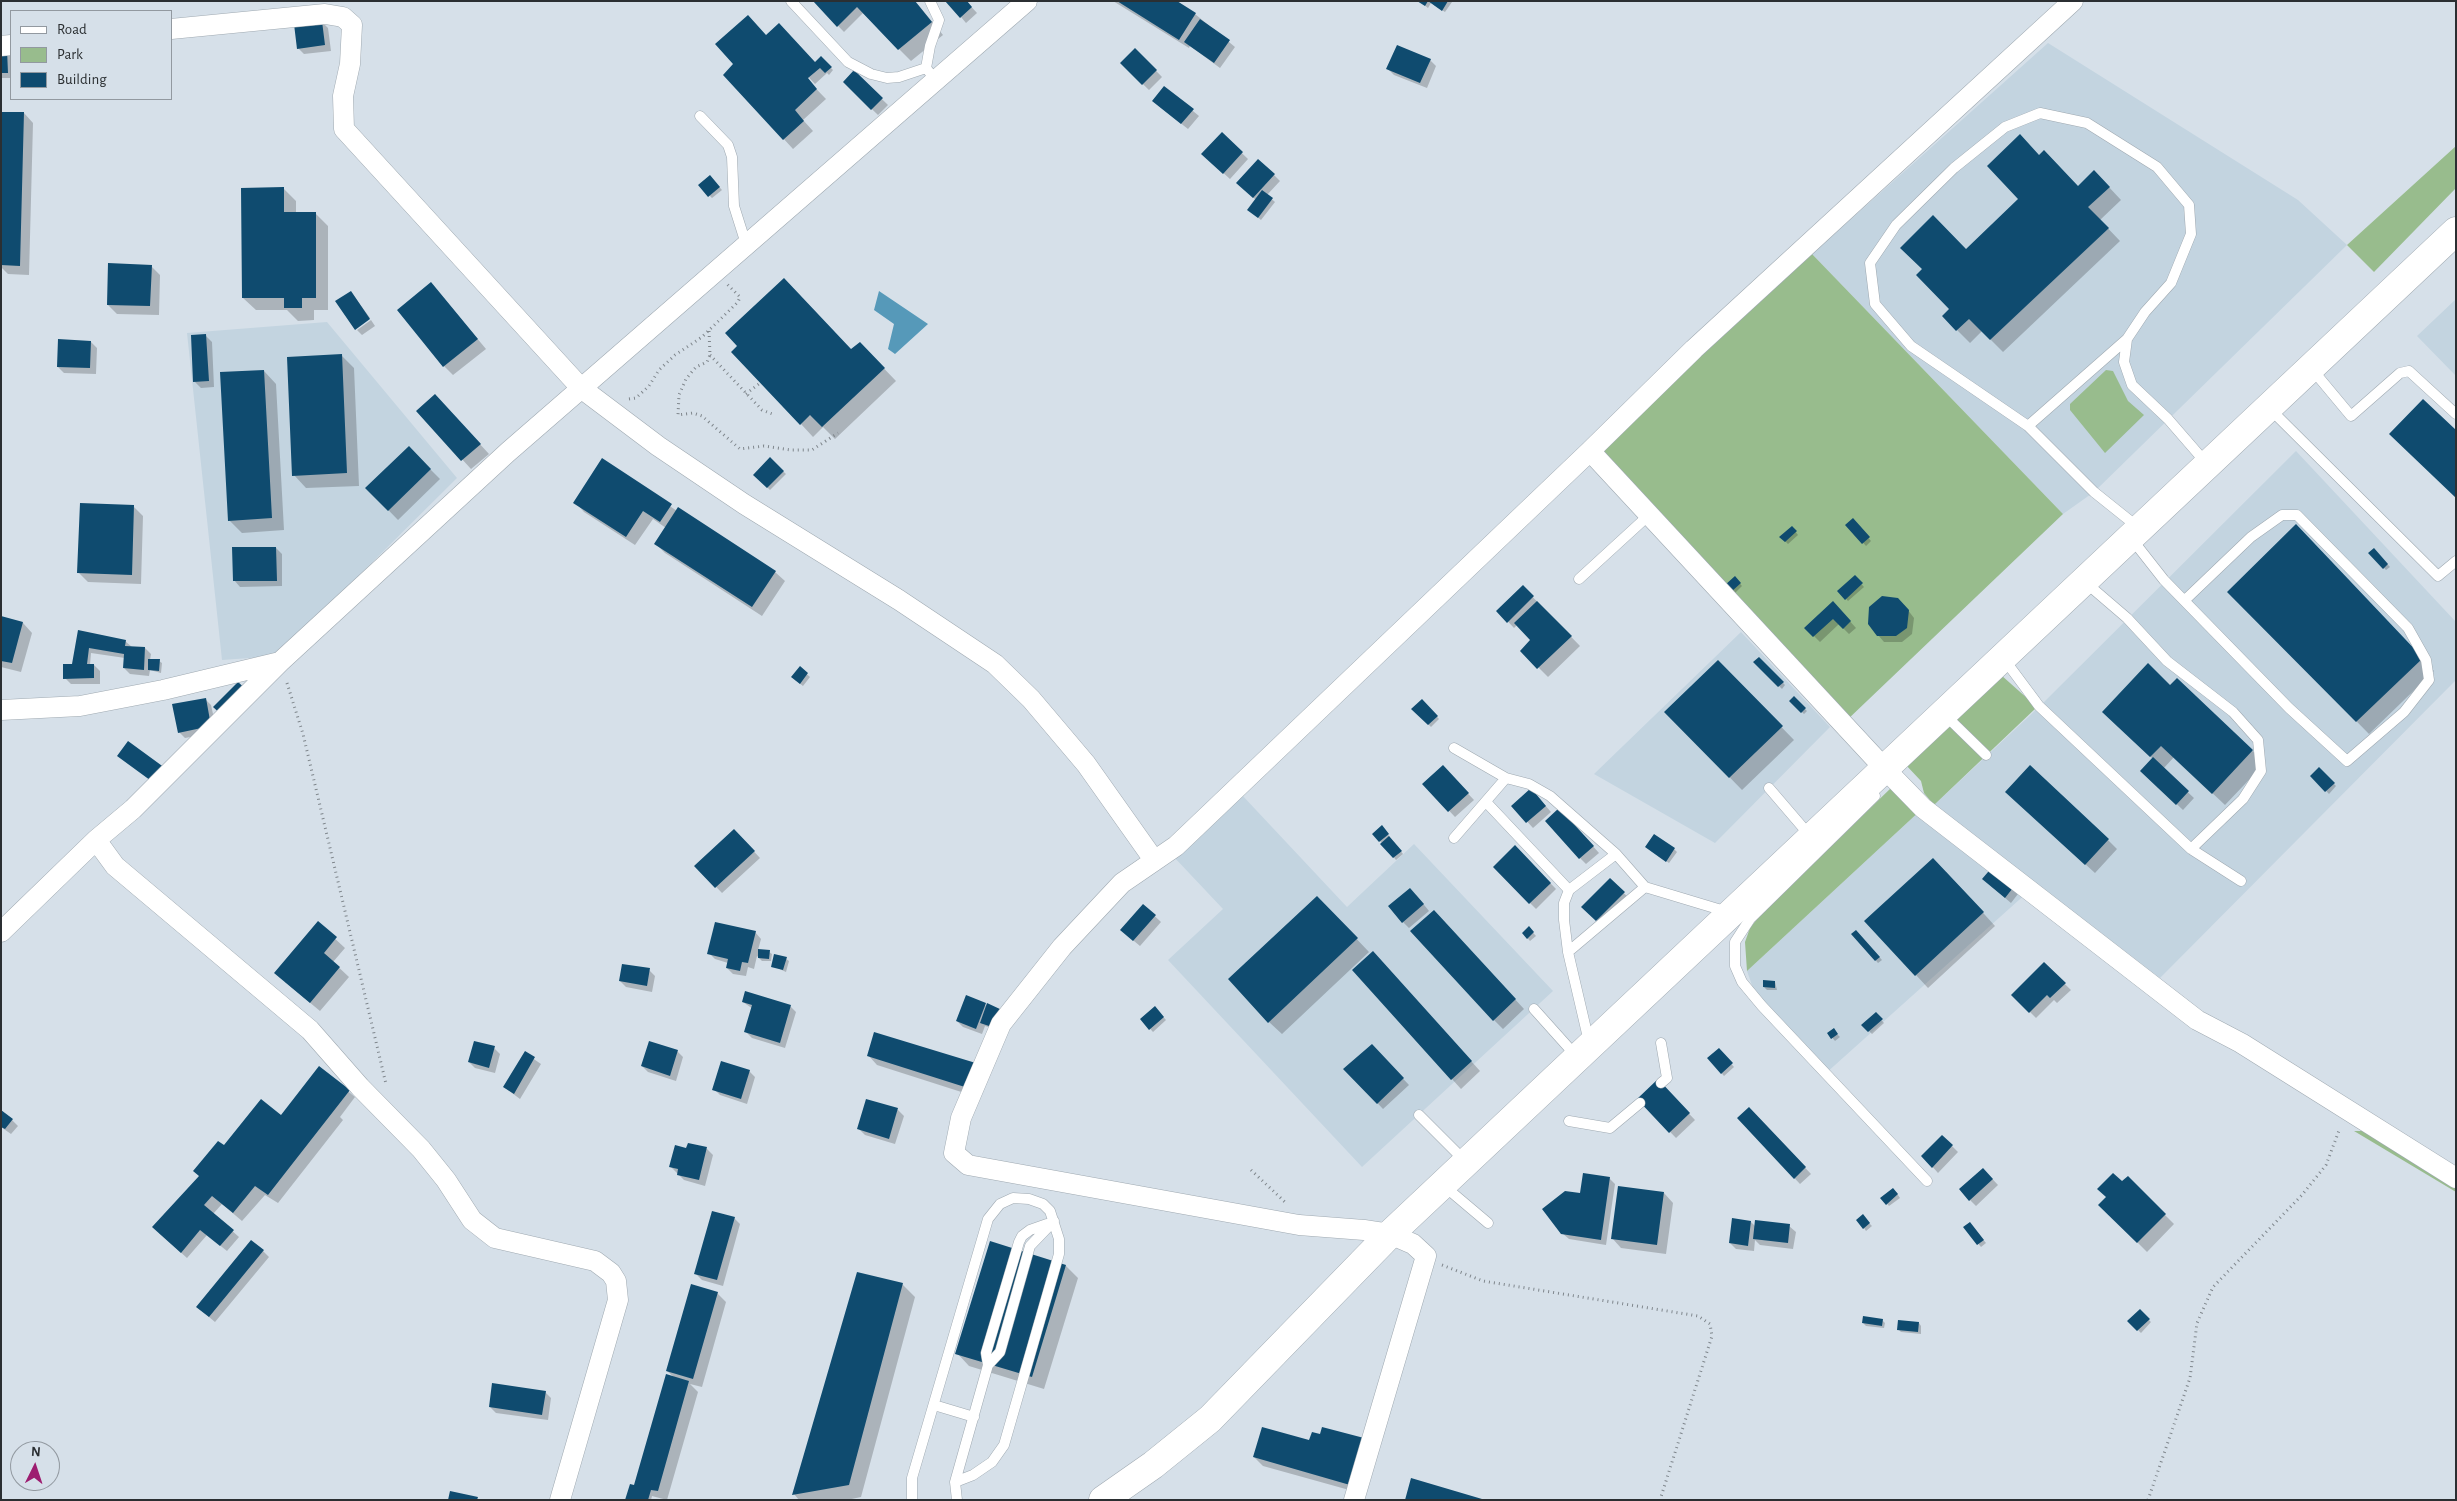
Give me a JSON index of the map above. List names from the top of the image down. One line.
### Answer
{"legend":["Road","Park","Building"],"north":"top"}
